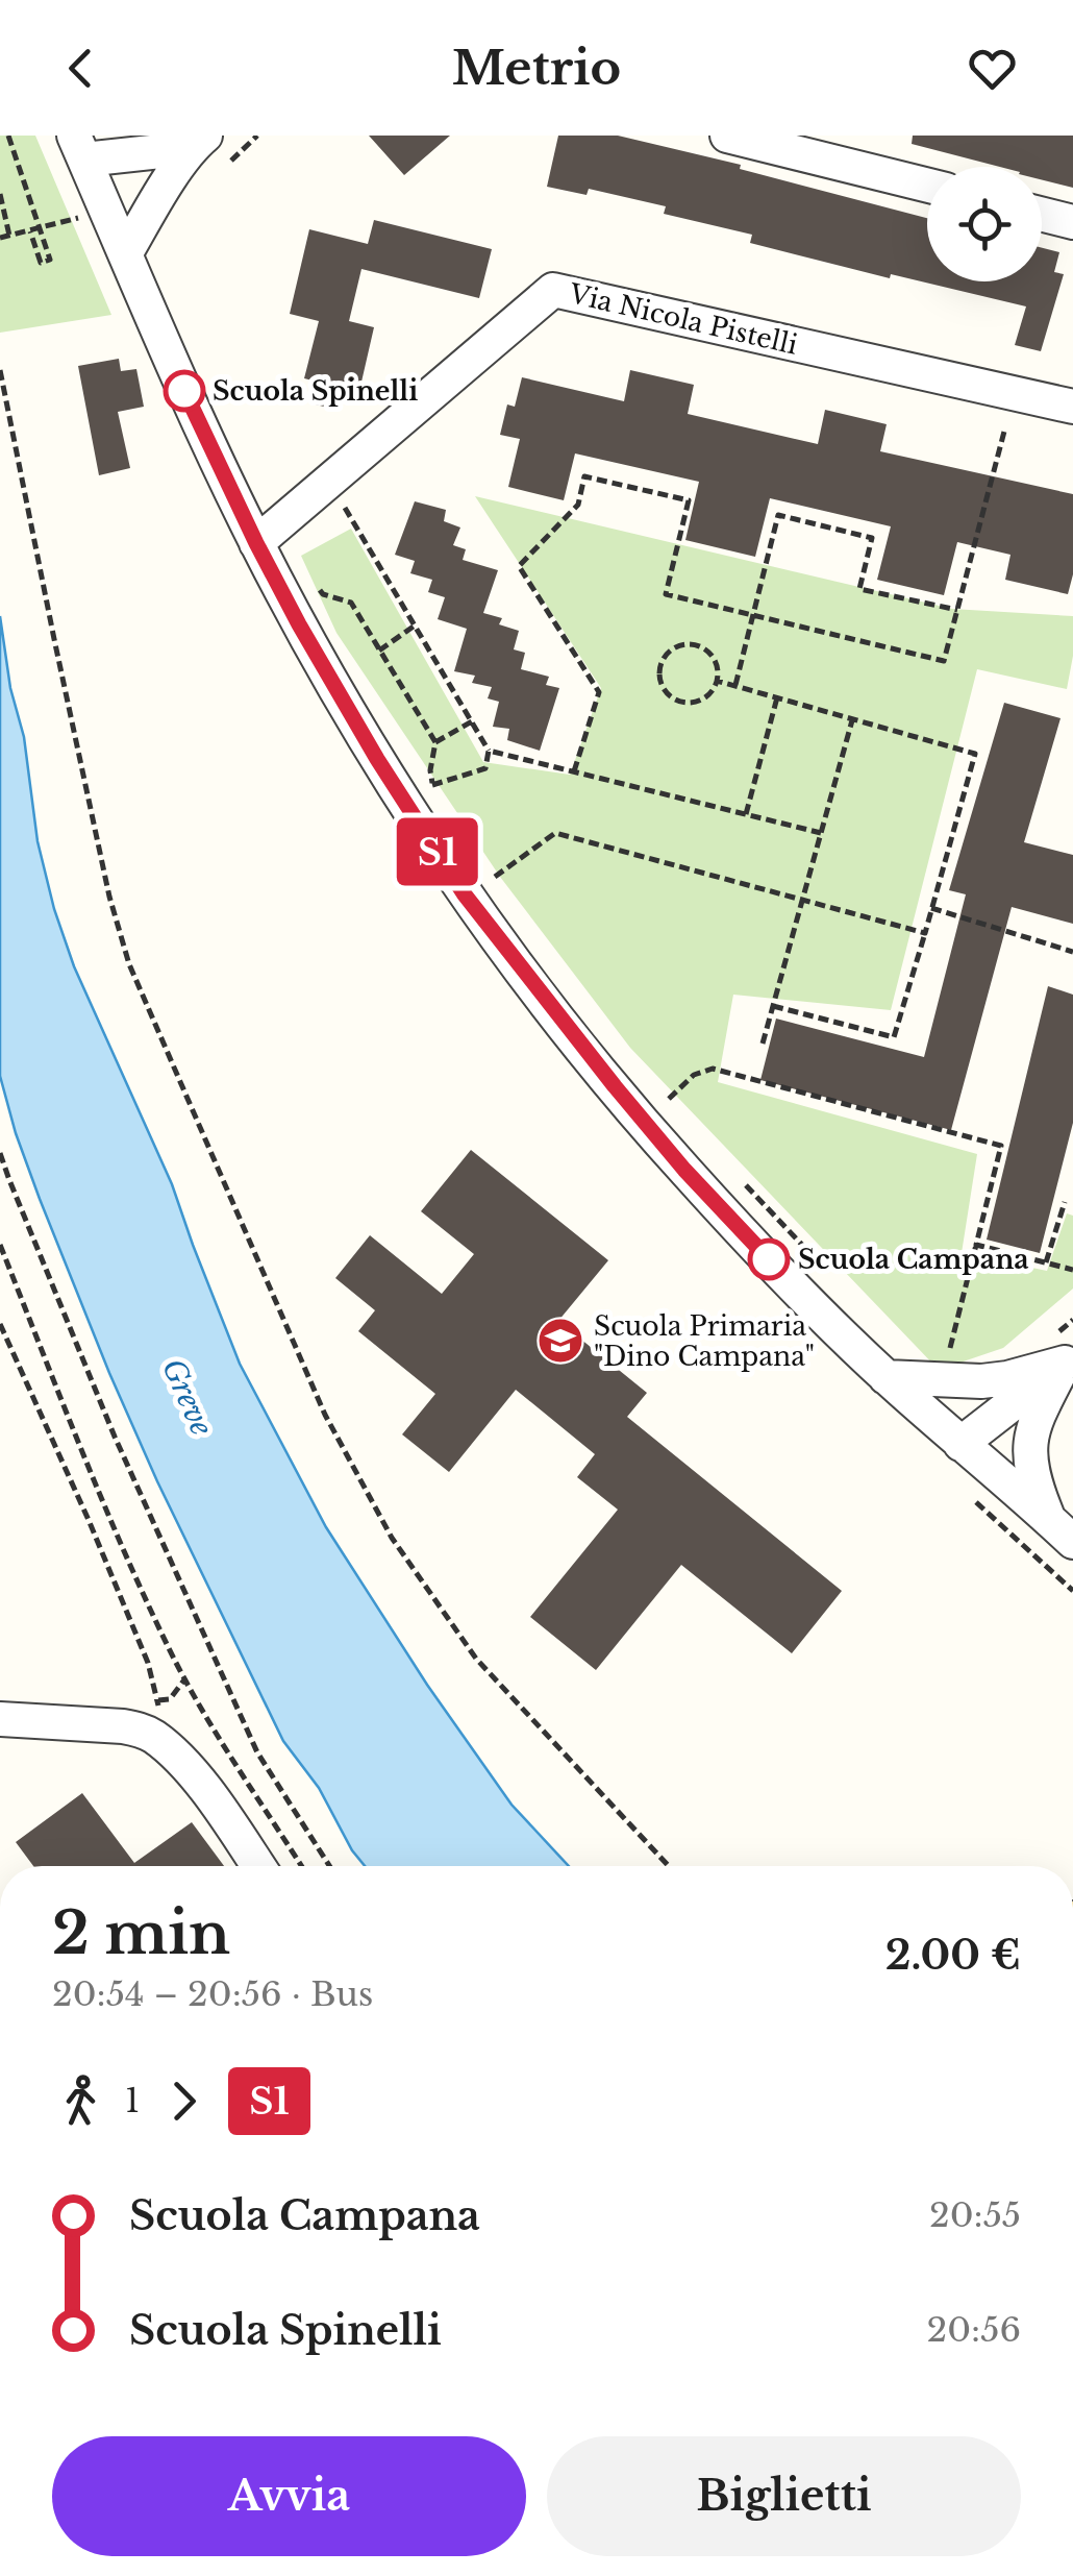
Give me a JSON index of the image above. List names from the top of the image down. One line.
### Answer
{"streets":{"street":["Via Nicola Pistelli"]},"water":["Greve"],"places":{"other":["Scuola Spinelli","Scuola Campana"],"school or university":["Scuola Primaria \"Dino Campana\""]},"lines":["bus line S1"],"page":{"header":"Metrio","on_map":"S1","heading":["2 min","20:54 – 20:56 · Bus","2.00 €"],"legs":["1","S1"],"list":[{"name":"Scuola Campana","value":"20:55"},{"name":"Scuola Spinelli","value":"20:56"}],"buttons":["Avvia","Biglietti"]}}
